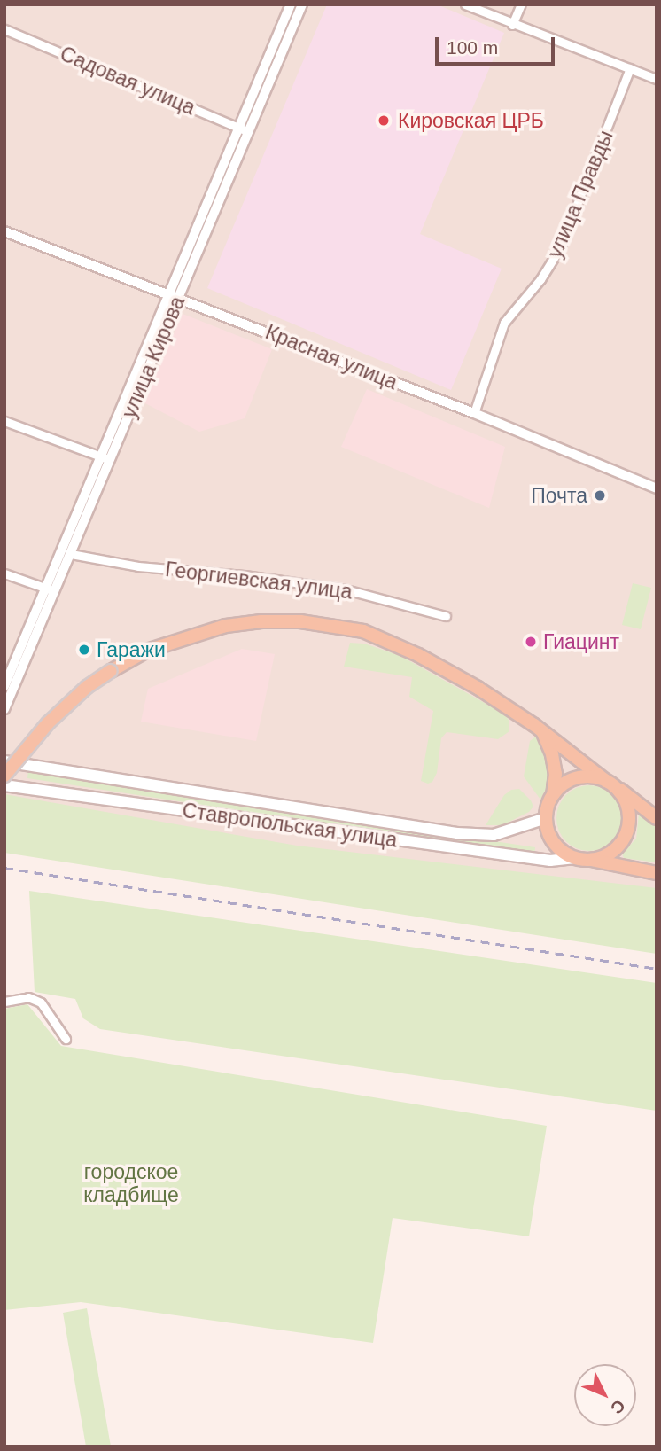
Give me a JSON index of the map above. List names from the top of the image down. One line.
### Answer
{"streets":{"main road":["Ставропольская улица"],"street":["Садовая улица","улица Правды","улица Кирова","Красная улица","Георгиевская улица"]},"crossings":[["Садовая улица","улица Кирова"],["улица Правды","Красная улица"],["улица Кирова","Красная улица"],["улица Кирова","Георгиевская улица"]],"parks":["городское кладбище"],"places":["Кировская ЦРБ","Почта","Гиацинт","Гаражи"],"scale_bar":"100 m","north":"bottom right"}
